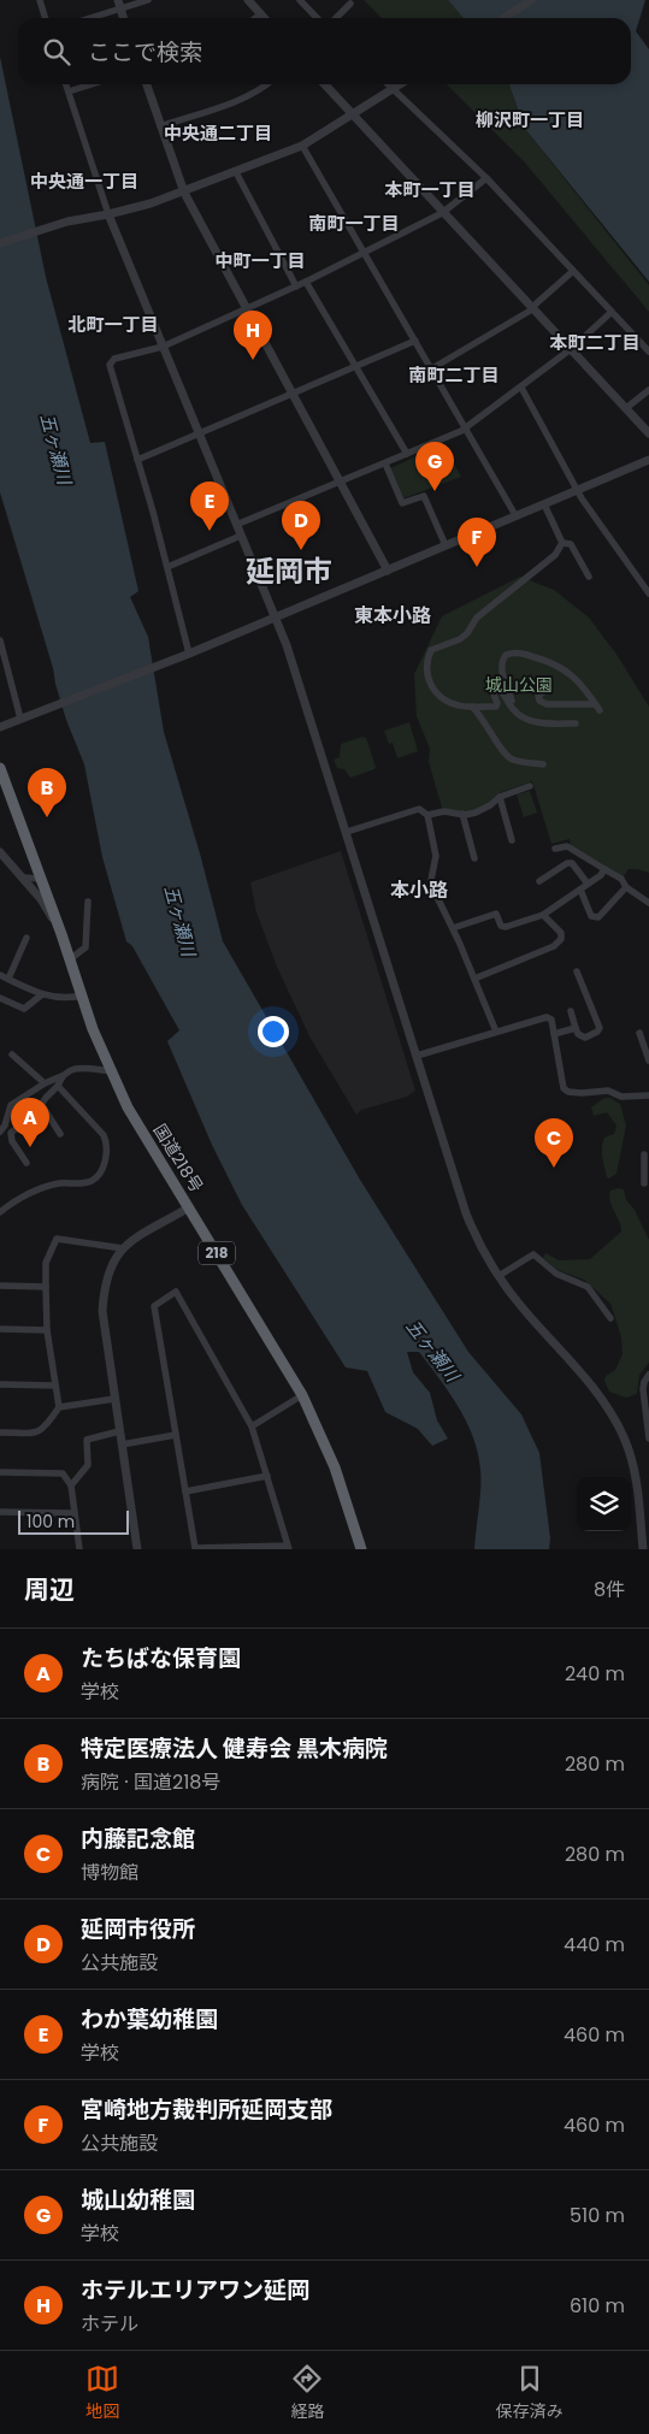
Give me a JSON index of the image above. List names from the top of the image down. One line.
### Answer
{"streets":{"highway":["国道218号","218"]},"districts":["柳沢町一丁目","中央通二丁目","中央通一丁目","本町一丁目","南町一丁目","中町一丁目","北町一丁目","本町二丁目","南町二丁目","延岡市","東本小路","本小路"],"water":["五ヶ瀬川"],"parks":["城山公園"],"scale_bar":"100 m","page":{"search":"ここで検索","pins":["H","G","E","D","F","B","A","C"],"scale":"100 m","heading":["周辺","8件"],"list":[{"mark":"A","name":"たちばな保育園","note":"学校","value":"240 m"},{"mark":"B","name":"特定医療法人 健寿会 黒木病院","note":"病院 · 国道218号","value":"280 m"},{"mark":"C","name":"内藤記念館","note":"博物館","value":"280 m"},{"mark":"D","name":"延岡市役所","note":"公共施設","value":"440 m"},{"mark":"E","name":"わか葉幼稚園","note":"学校","value":"460 m"},{"mark":"F","name":"宮崎地方裁判所延岡支部","note":"公共施設","value":"460 m"},{"mark":"G","name":"城山幼稚園","note":"学校","value":"510 m"},{"mark":"H","name":"ホテルエリアワン延岡","note":"ホテル","value":"610 m"}],"nav":["地図","経路","保存済み"]}}
